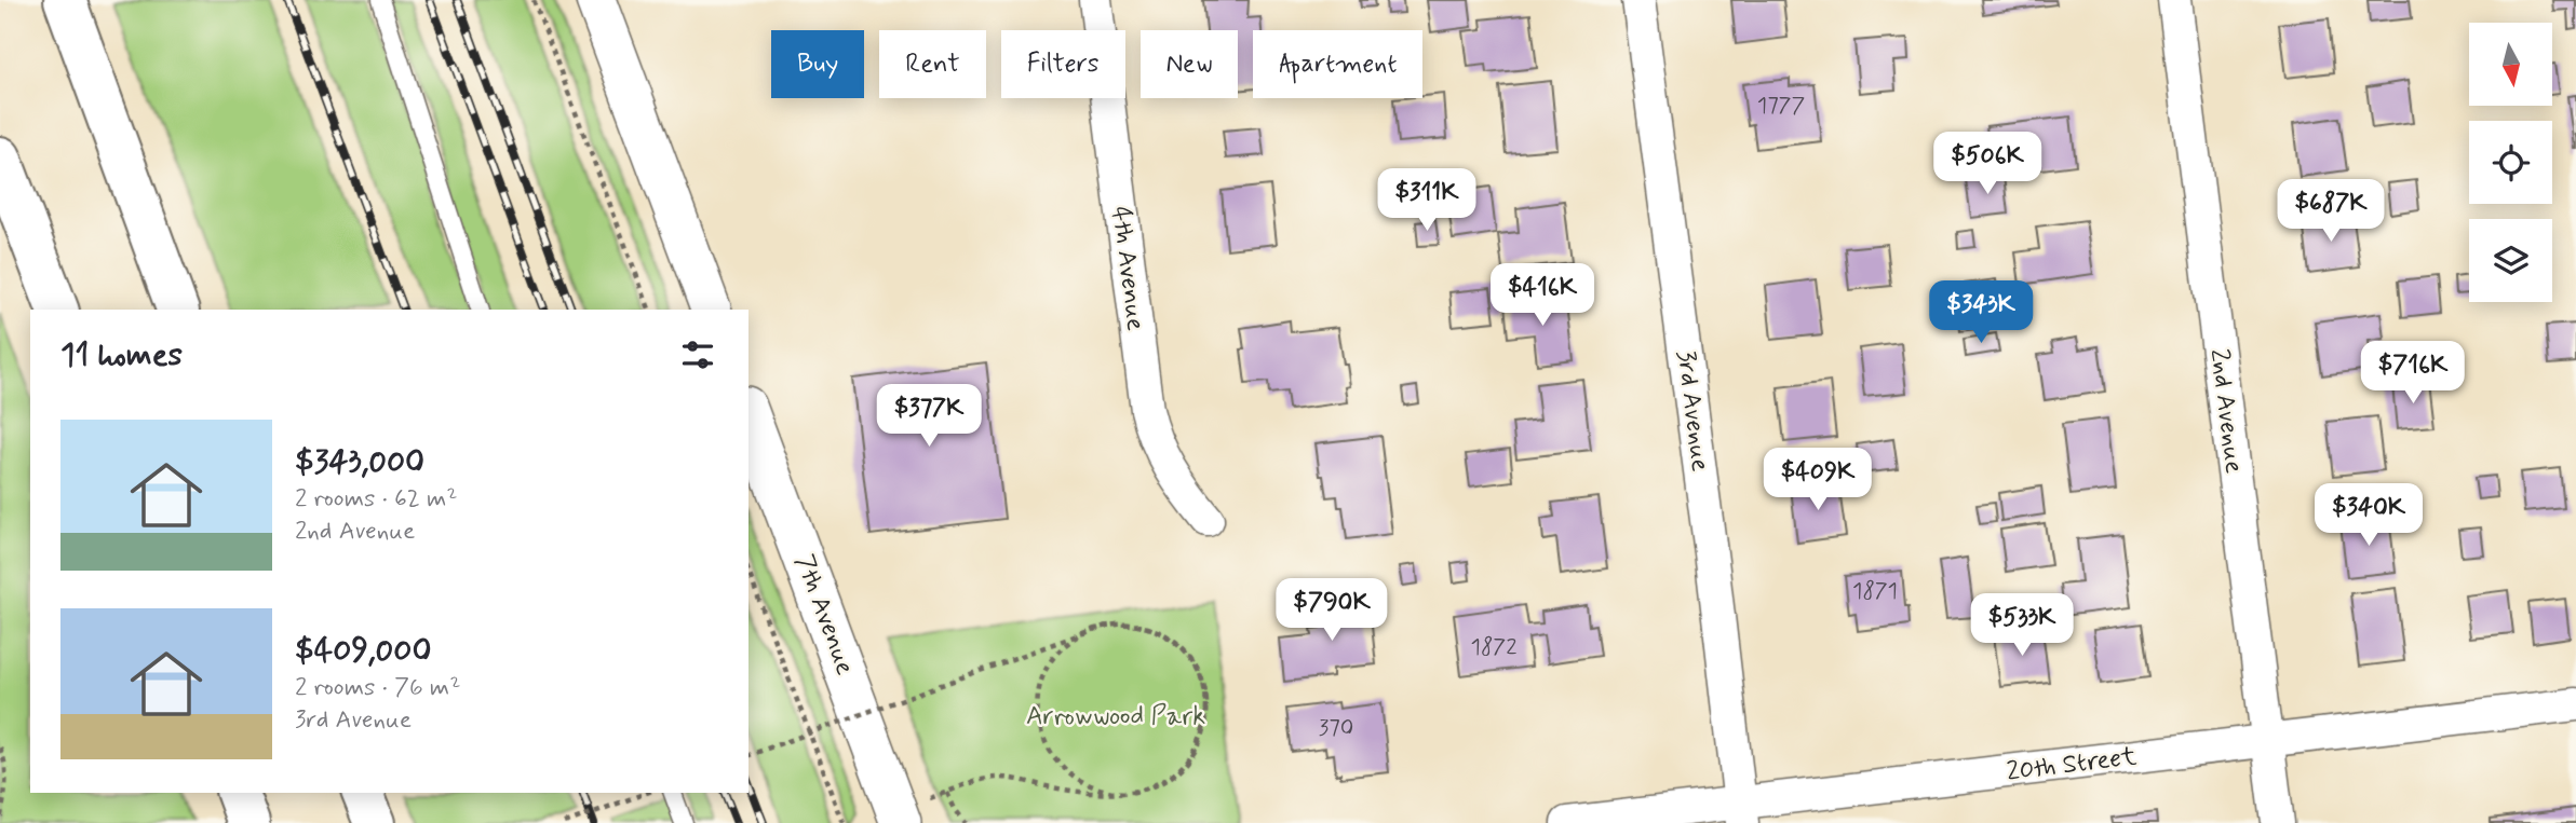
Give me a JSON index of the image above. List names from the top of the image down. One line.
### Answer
{"streets":{"street":["4th Avenue","3rd Avenue","2nd Avenue","7th Avenue","20th Street"]},"crossings":[["3rd Avenue","20th Street"],["2nd Avenue","20th Street"]],"parks":["Arrowwood Park"],"house_numbers":["1777","1871","1872","370"],"north":"bottom","page":{"chip":["Buy","Rent","Filters","New","Apartment"],"price":["$506K","$311K","$687K","$416K","$343K","$716K","$377K","$409K","$340K","$790K","$533K"],"heading":"11 homes","list":[{"name":"$343,000","note":"2 rooms · 62 m² · 2nd Avenue"},{"name":"$409,000","note":"2 rooms · 76 m² · 3rd Avenue"}]}}
